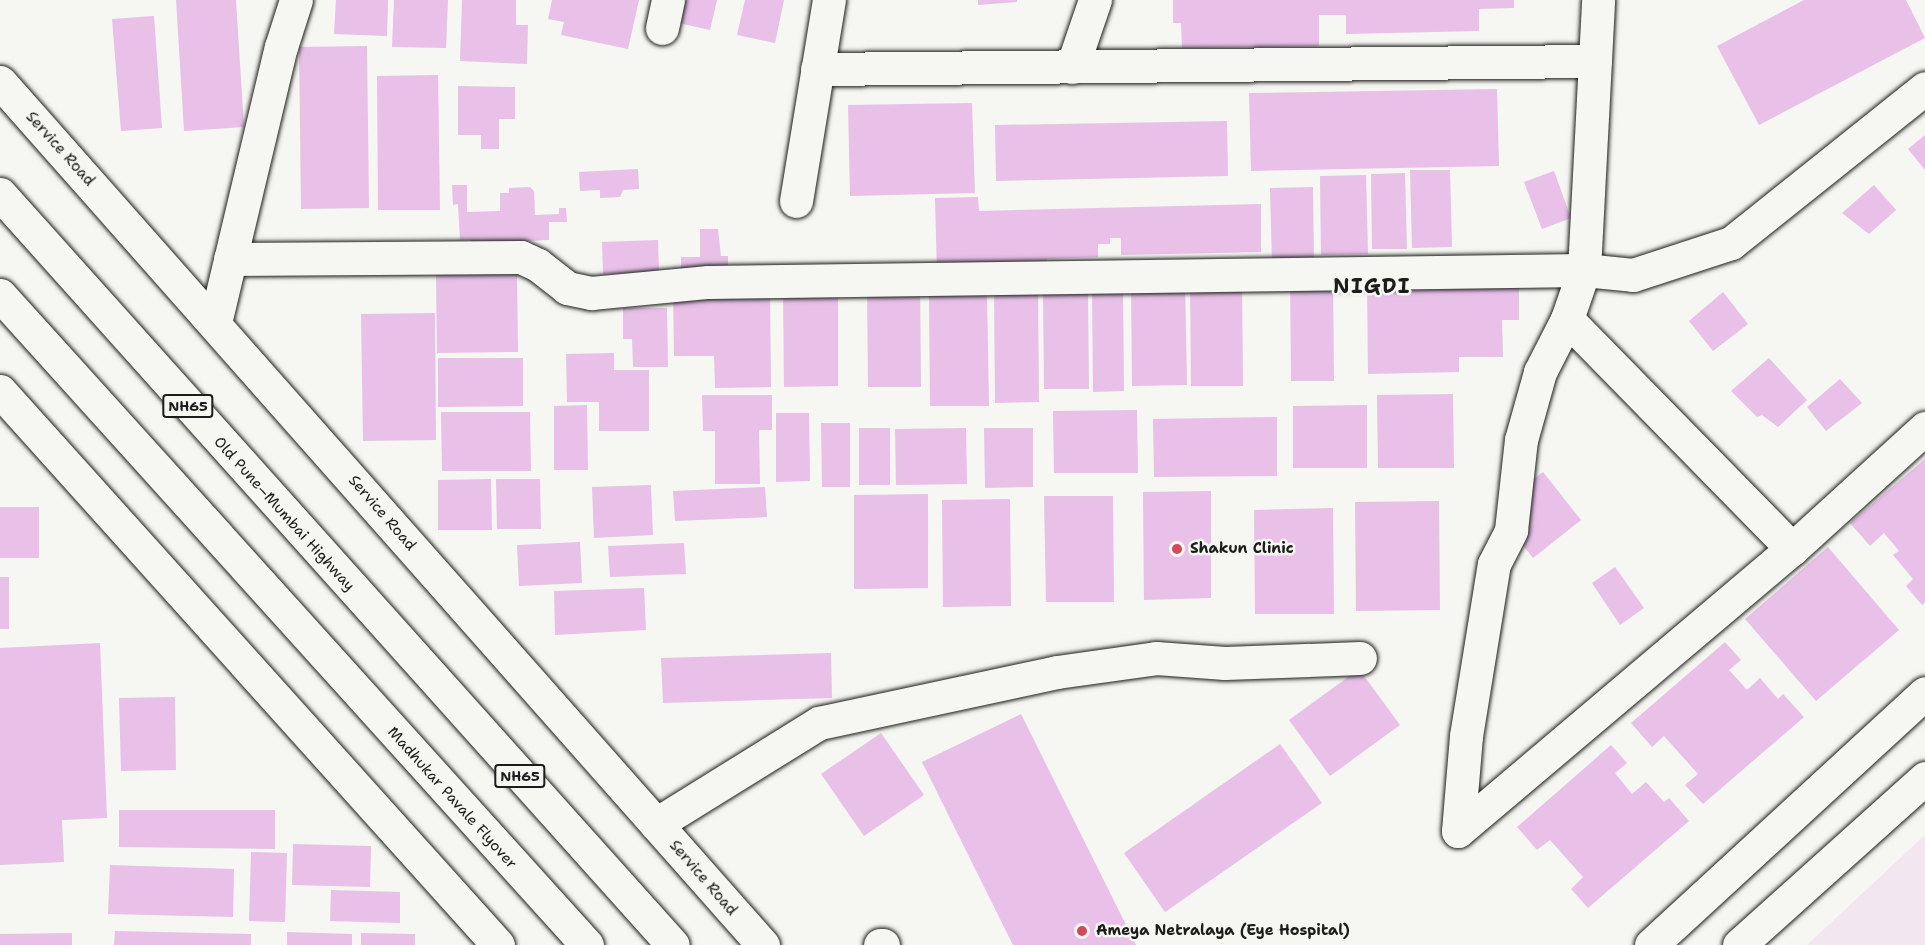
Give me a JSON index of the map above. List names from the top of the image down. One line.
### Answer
{"streets":{"main road":["Service Road","NH65","Old Pune–Mumbai Highway","Madhukar Pavale Flyover"]},"districts":["NIGDI"],"places":["Shakun Clinic","Ameya Netralaya (Eye Hospital)"]}
